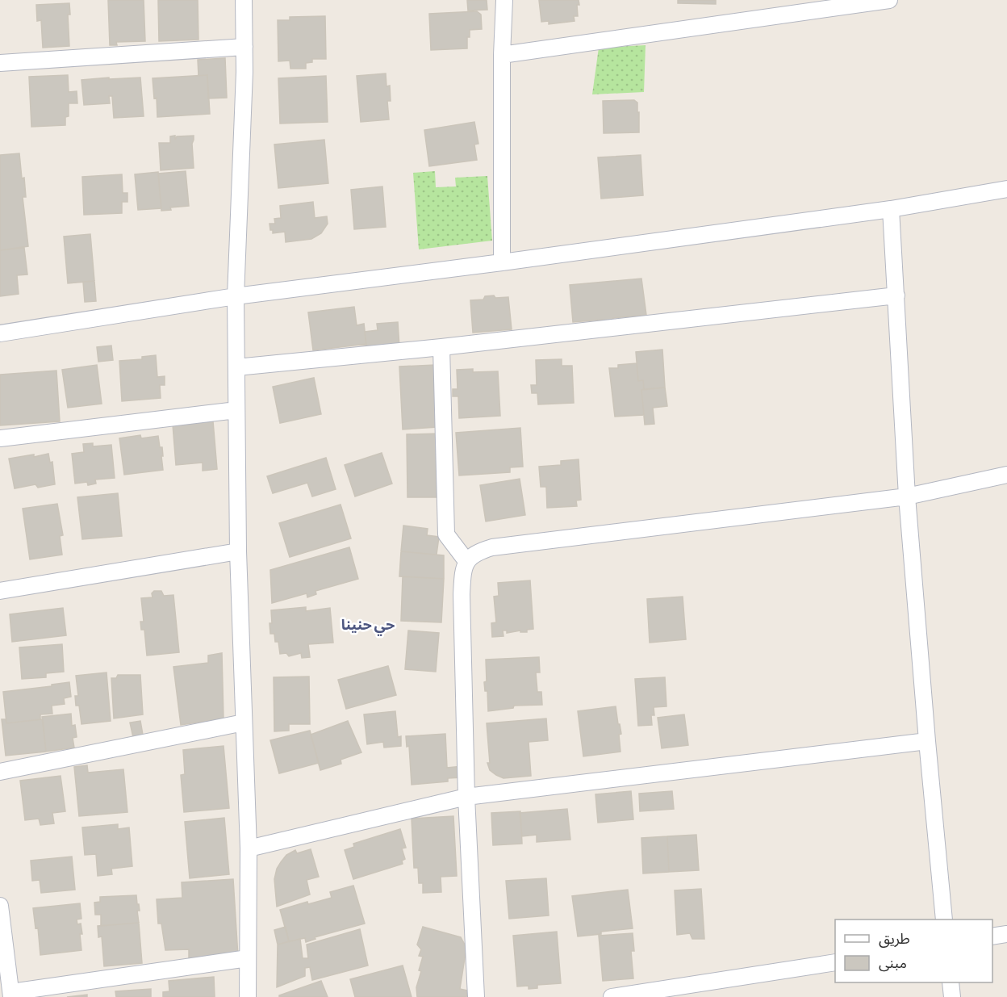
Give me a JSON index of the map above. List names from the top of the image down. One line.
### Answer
{"districts":["حي حنينا"],"legend":["طريق","مبنى"]}
